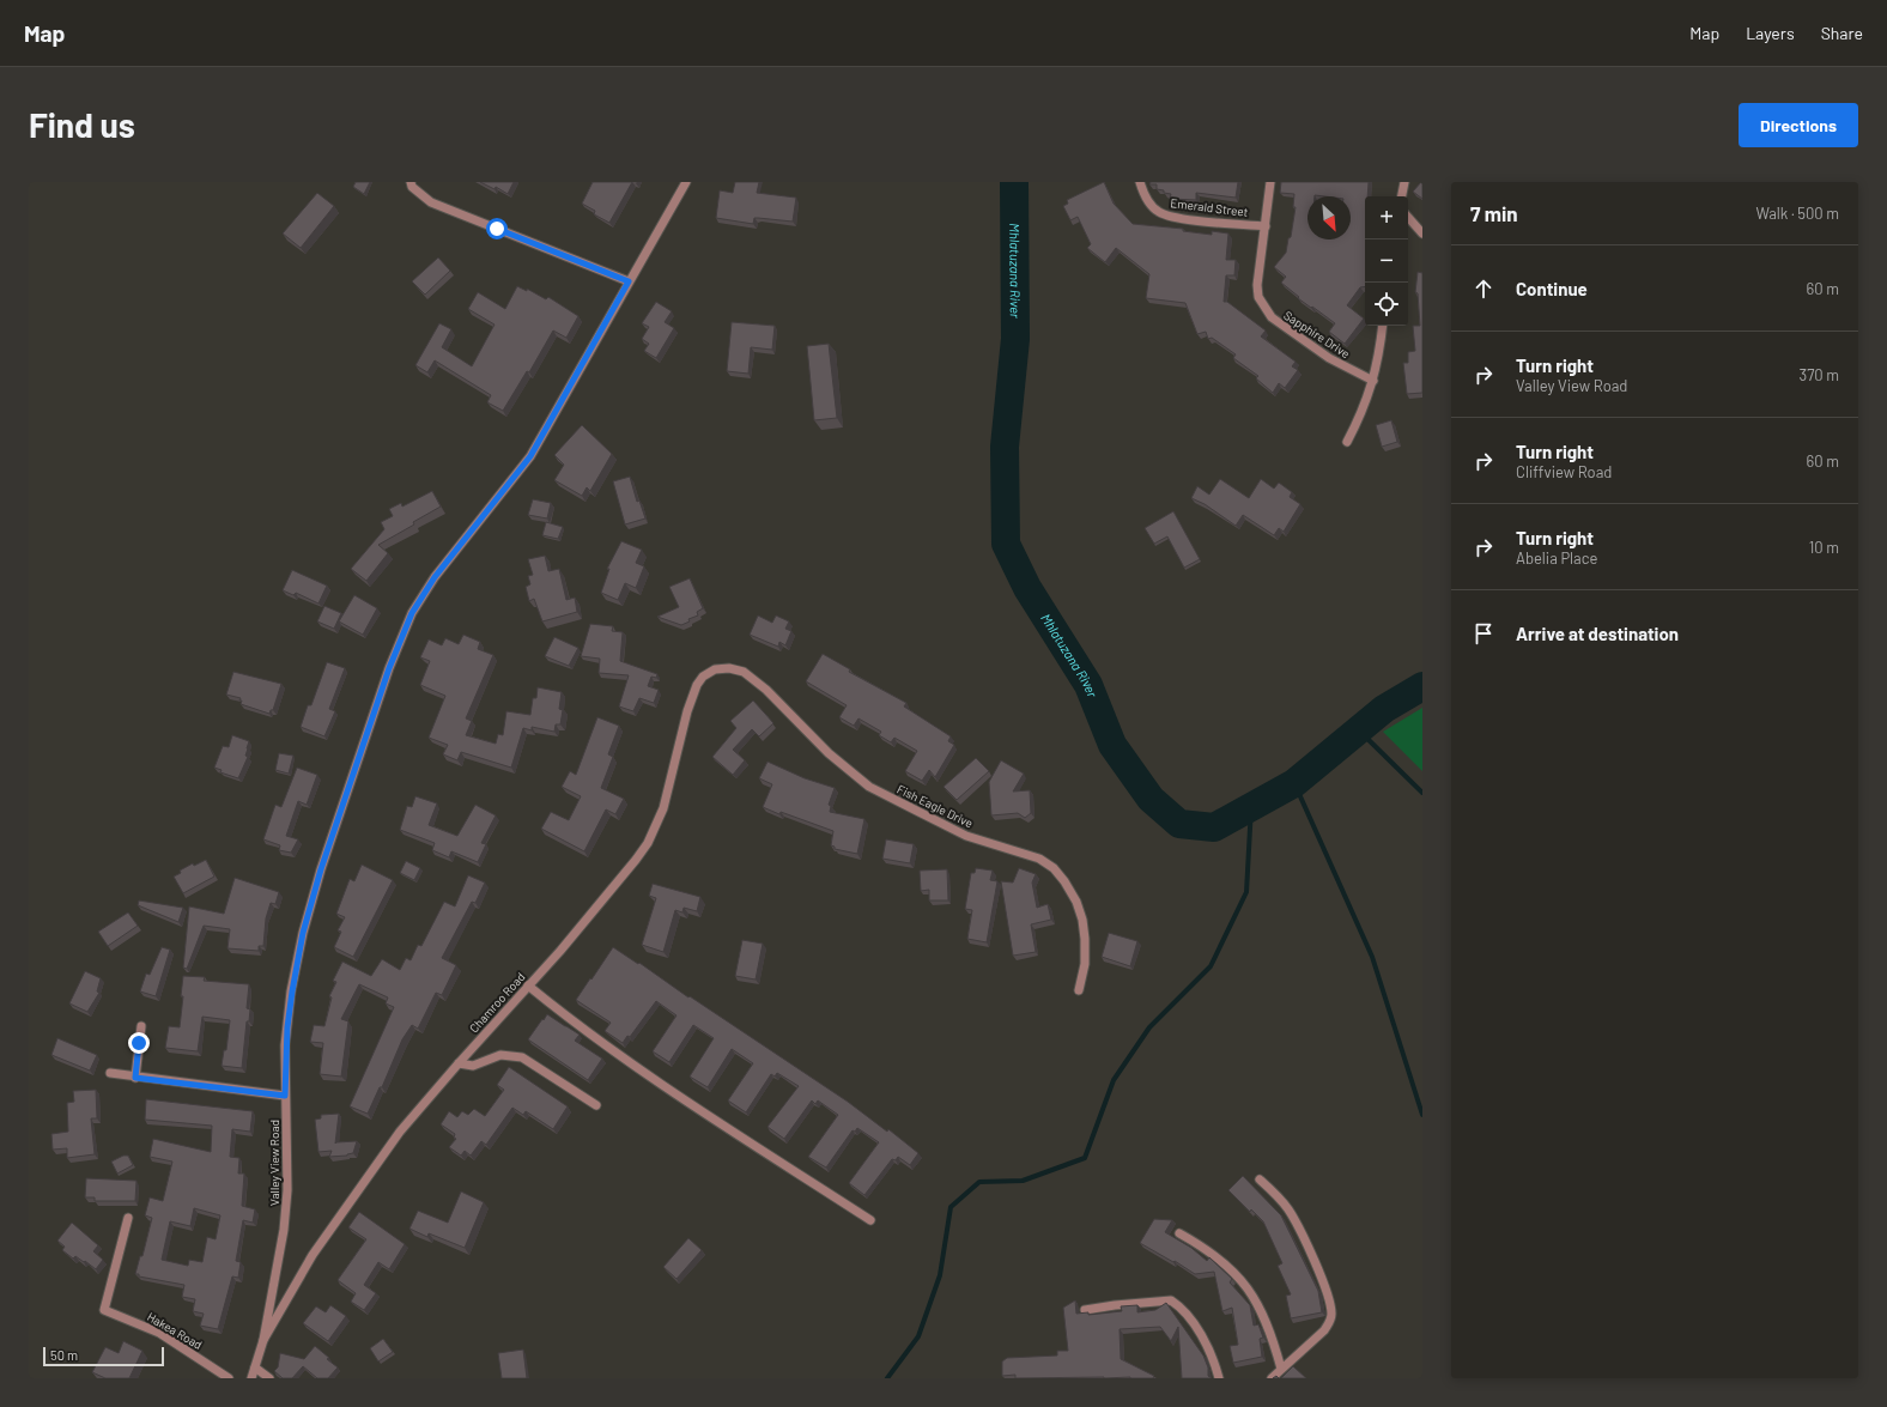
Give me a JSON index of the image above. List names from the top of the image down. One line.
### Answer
{"streets":{"street":["Emerald Street","Sapphire Drive","Fish Eagle Drive","Chamroo Road","Valley View Road","Hakea Road"]},"crossings":[["Emerald Street","Sapphire Drive"],["Fish Eagle Drive","Chamroo Road"],["Chamroo Road","Valley View Road"]],"water":["Mhlatuzana River"],"scale_bar":"50 m","north":"bottom right","page":{"header":"Map","nav":["Map","Layers","Share"],"buttons":"Directions","title":"Find us","heading":["7 min","Walk · 500 m"],"map_buttons":["+","−"],"list":[["Continue","60 m"],["Turn right","Valley View Road","370 m"],["Turn right","Cliffview Road","60 m"],["Turn right","Abelia Place","10 m"],"Arrive at destination"],"scale":"50 m"}}
